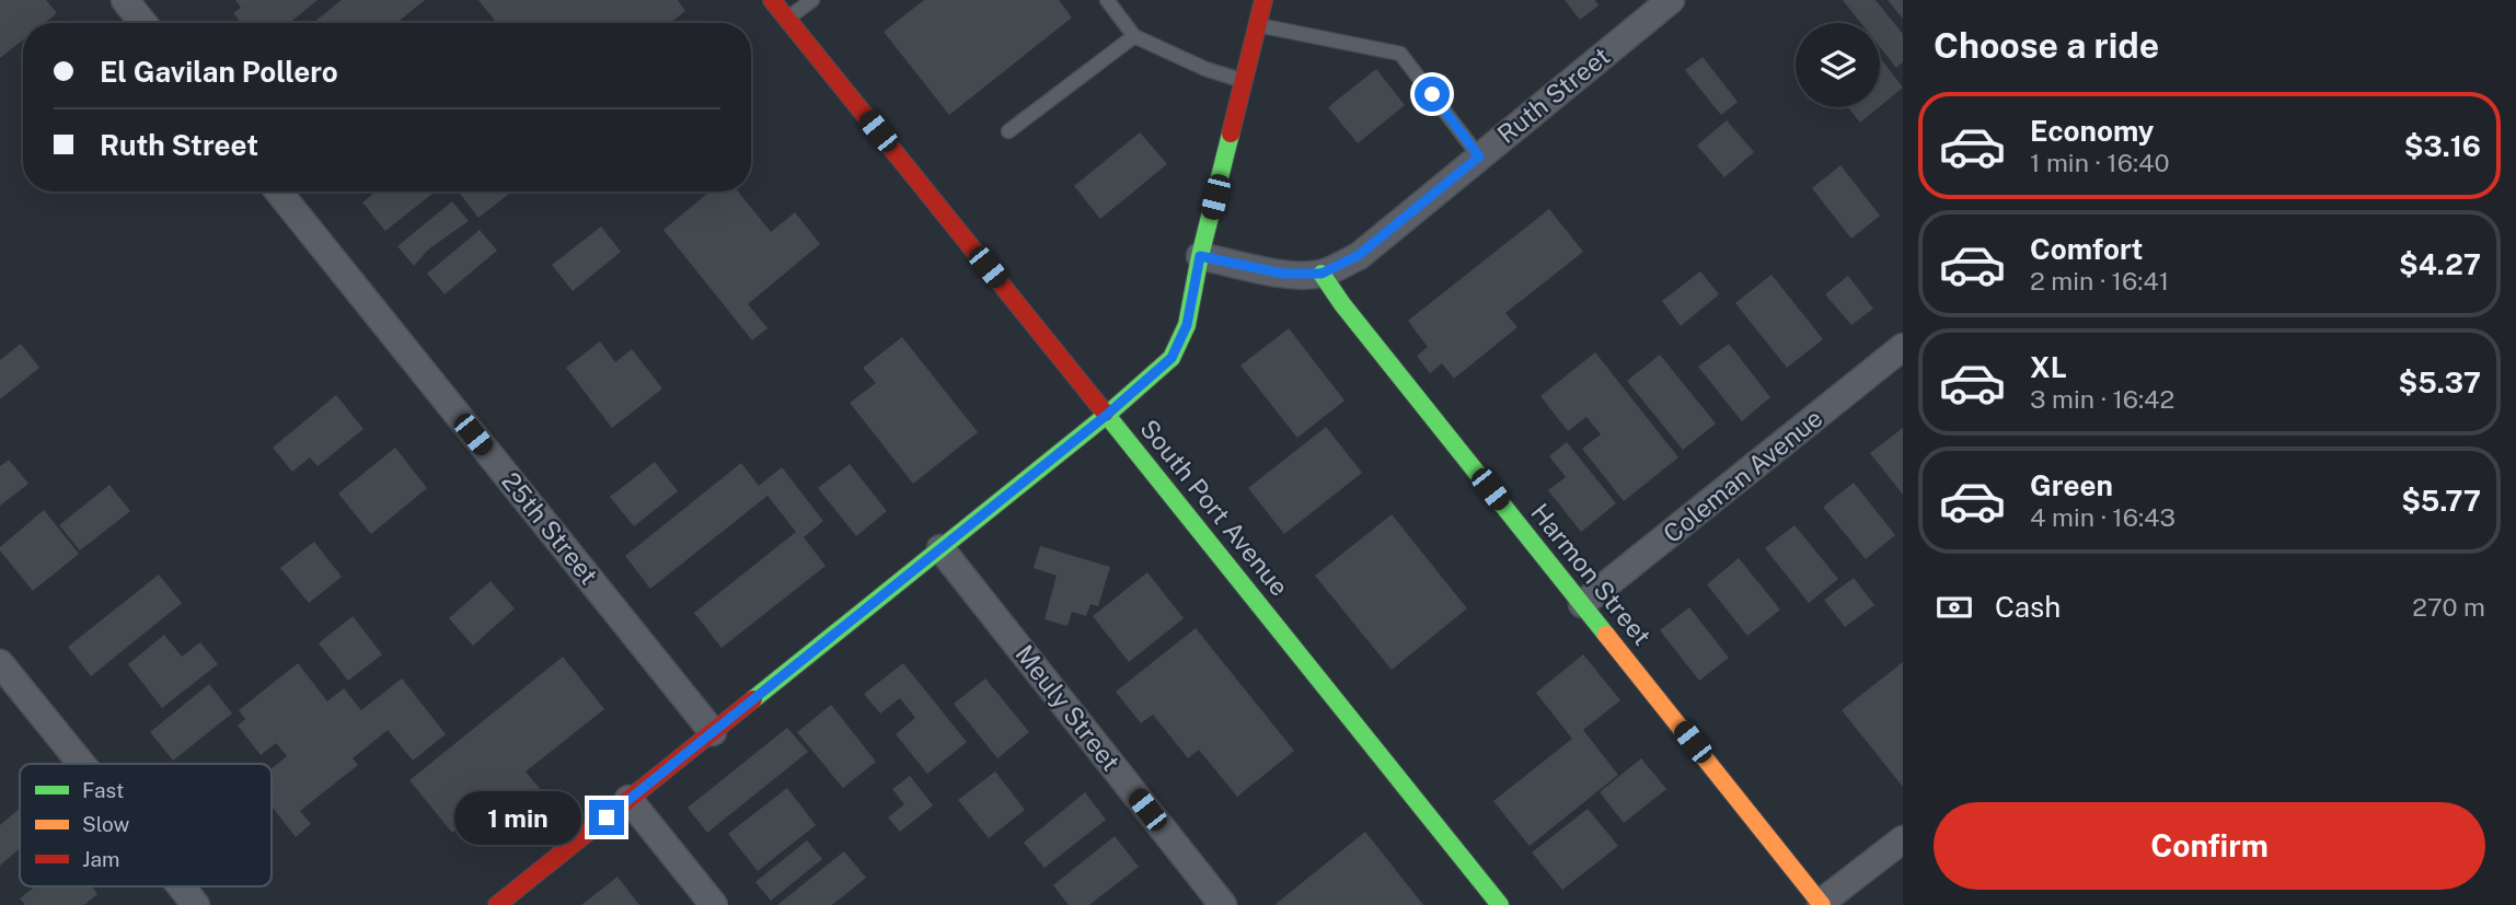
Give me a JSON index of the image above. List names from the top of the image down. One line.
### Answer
{"streets":{"street":["Ruth Street","Coleman Avenue","South Port Avenue","25th Street","Harmon Street","Meuly Street"]},"crossings":[["Ruth Street","Harmon Street"],["Coleman Avenue","Harmon Street"]],"legend":["Fast","Slow","Jam"],"page":{"heading":"Choose a ride","banner":["El Gavilan Pollero","Ruth Street"],"list":[{"name":"Economy","note":"1 min · 16:40","value":"$3.16"},{"name":"Comfort","note":"2 min · 16:41","value":"$4.27"},{"name":"XL","note":"3 min · 16:42","value":"$5.37"},{"name":"Green","note":"4 min · 16:43","value":"$5.77"}],"pay":["Cash","270 m"],"buttons":"Confirm","bubble":"1 min"}}
